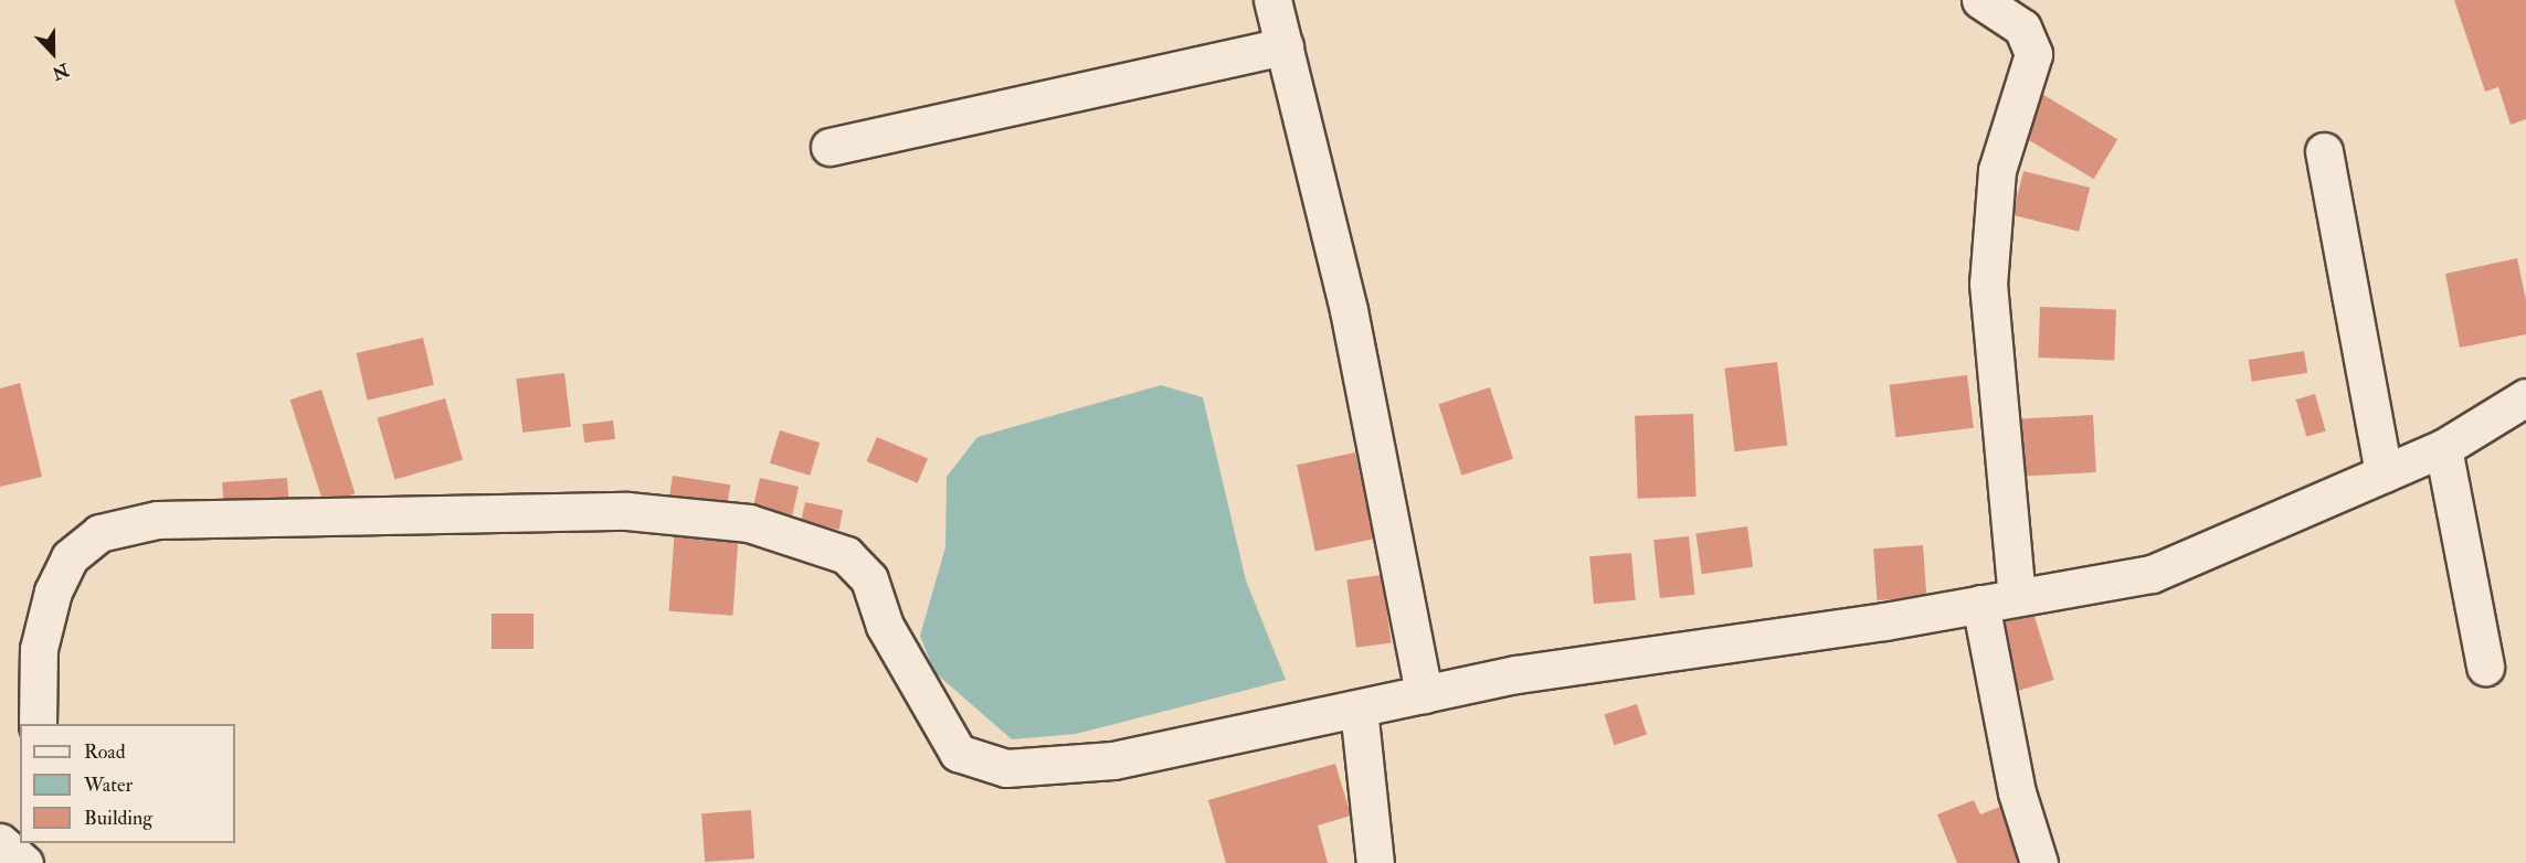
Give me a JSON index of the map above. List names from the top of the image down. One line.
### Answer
{"legend":["Road","Water","Building"],"north":"bottom"}
